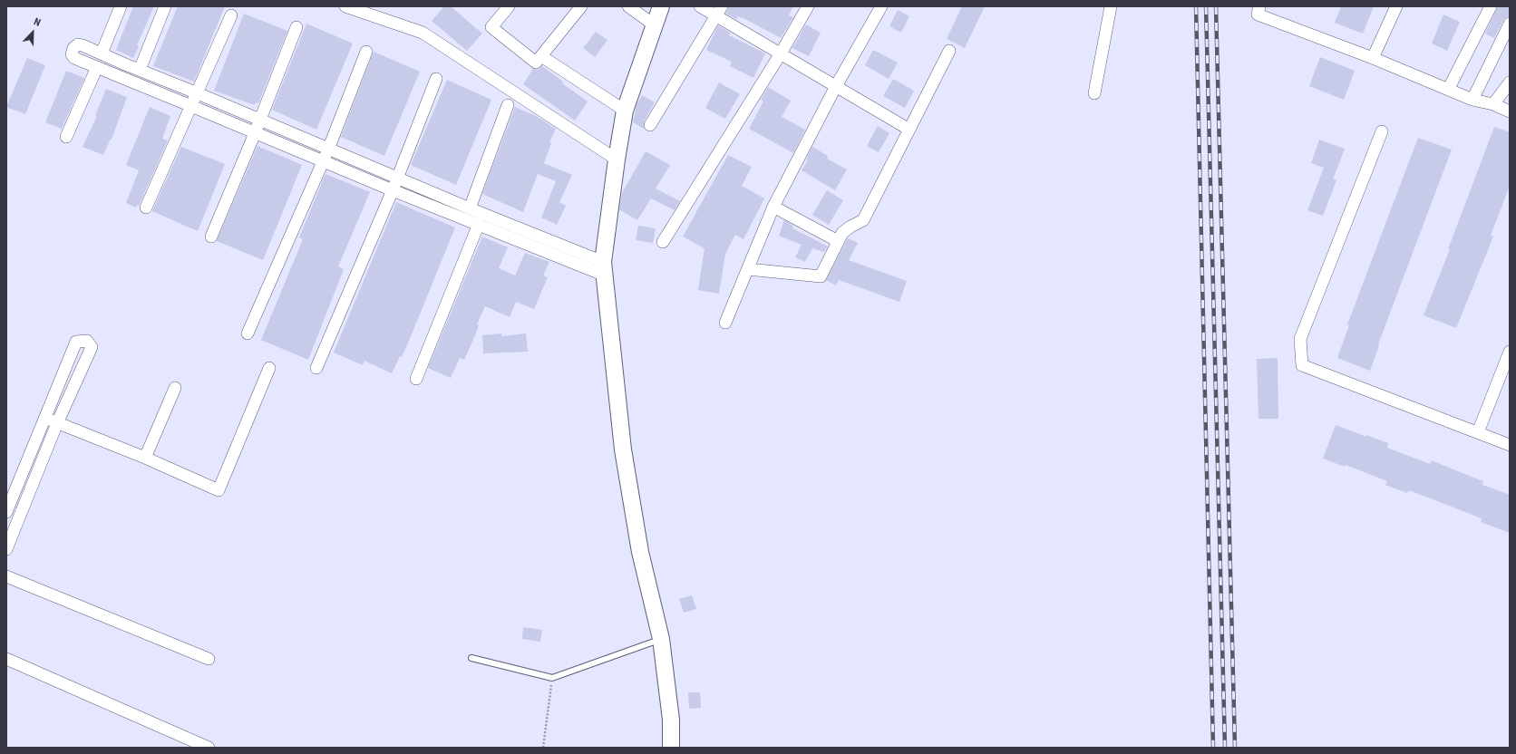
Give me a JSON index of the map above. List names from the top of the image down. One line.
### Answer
{"north":"top right"}
